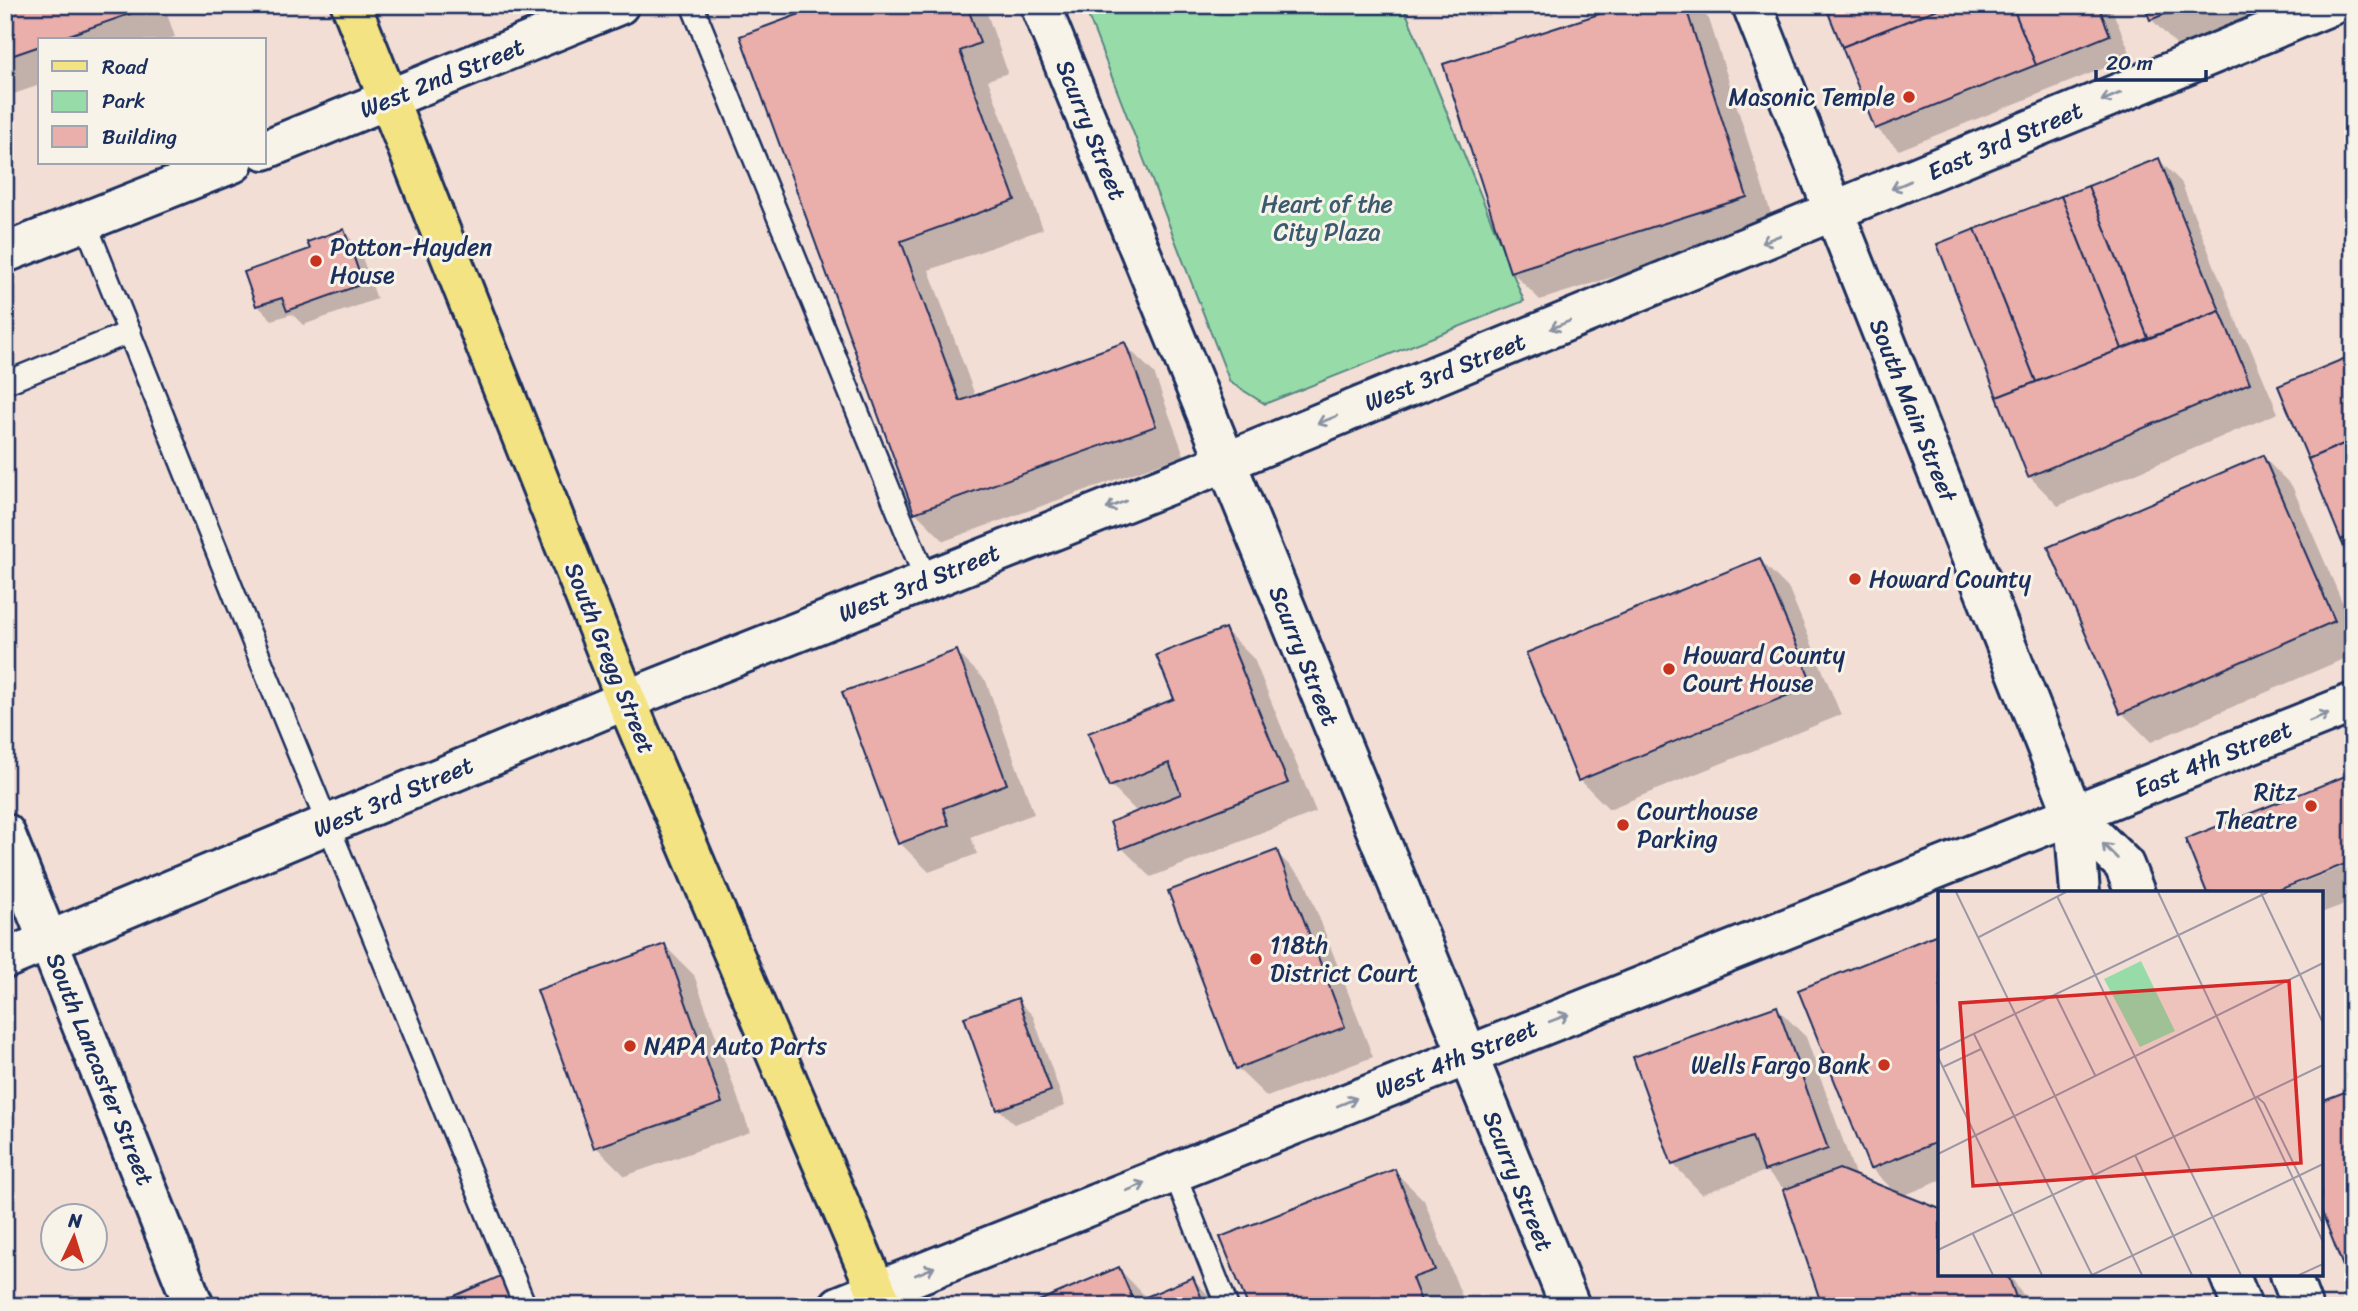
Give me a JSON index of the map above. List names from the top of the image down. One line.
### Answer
{"streets":{"main road":["West 2nd Street","Scurry Street","East 3rd Street","West 3rd Street","South Main Street","South Gregg Street","East 4th Street","West 4th Street","South Lancaster Street"]},"crossings":[["West 2nd Street","South Gregg Street"],["Scurry Street","West 3rd Street"],["Scurry Street","West 4th Street"],["East 3rd Street","West 3rd Street"],["East 3rd Street","South Main Street"],["West 3rd Street","South Main Street"],["West 3rd Street","South Gregg Street"],["West 3rd Street","South Lancaster Street"],["South Main Street","East 4th Street"],["South Main Street","West 4th Street"],["South Gregg Street","West 4th Street"],["East 4th Street","West 4th Street"]],"one_way":["East 3rd Street","West 3rd Street","East 4th Street","West 4th Street"],"parks":["Heart of the City Plaza"],"places":["Masonic Temple","Potton-Hayden House","Howard County","Howard County Court House","Ritz Theatre","Courthouse Parking","118th District Court","NAPA Auto Parts","Wells Fargo Bank"],"legend":["Road","Park","Building"],"scale_bar":"20 m","north":"top"}
